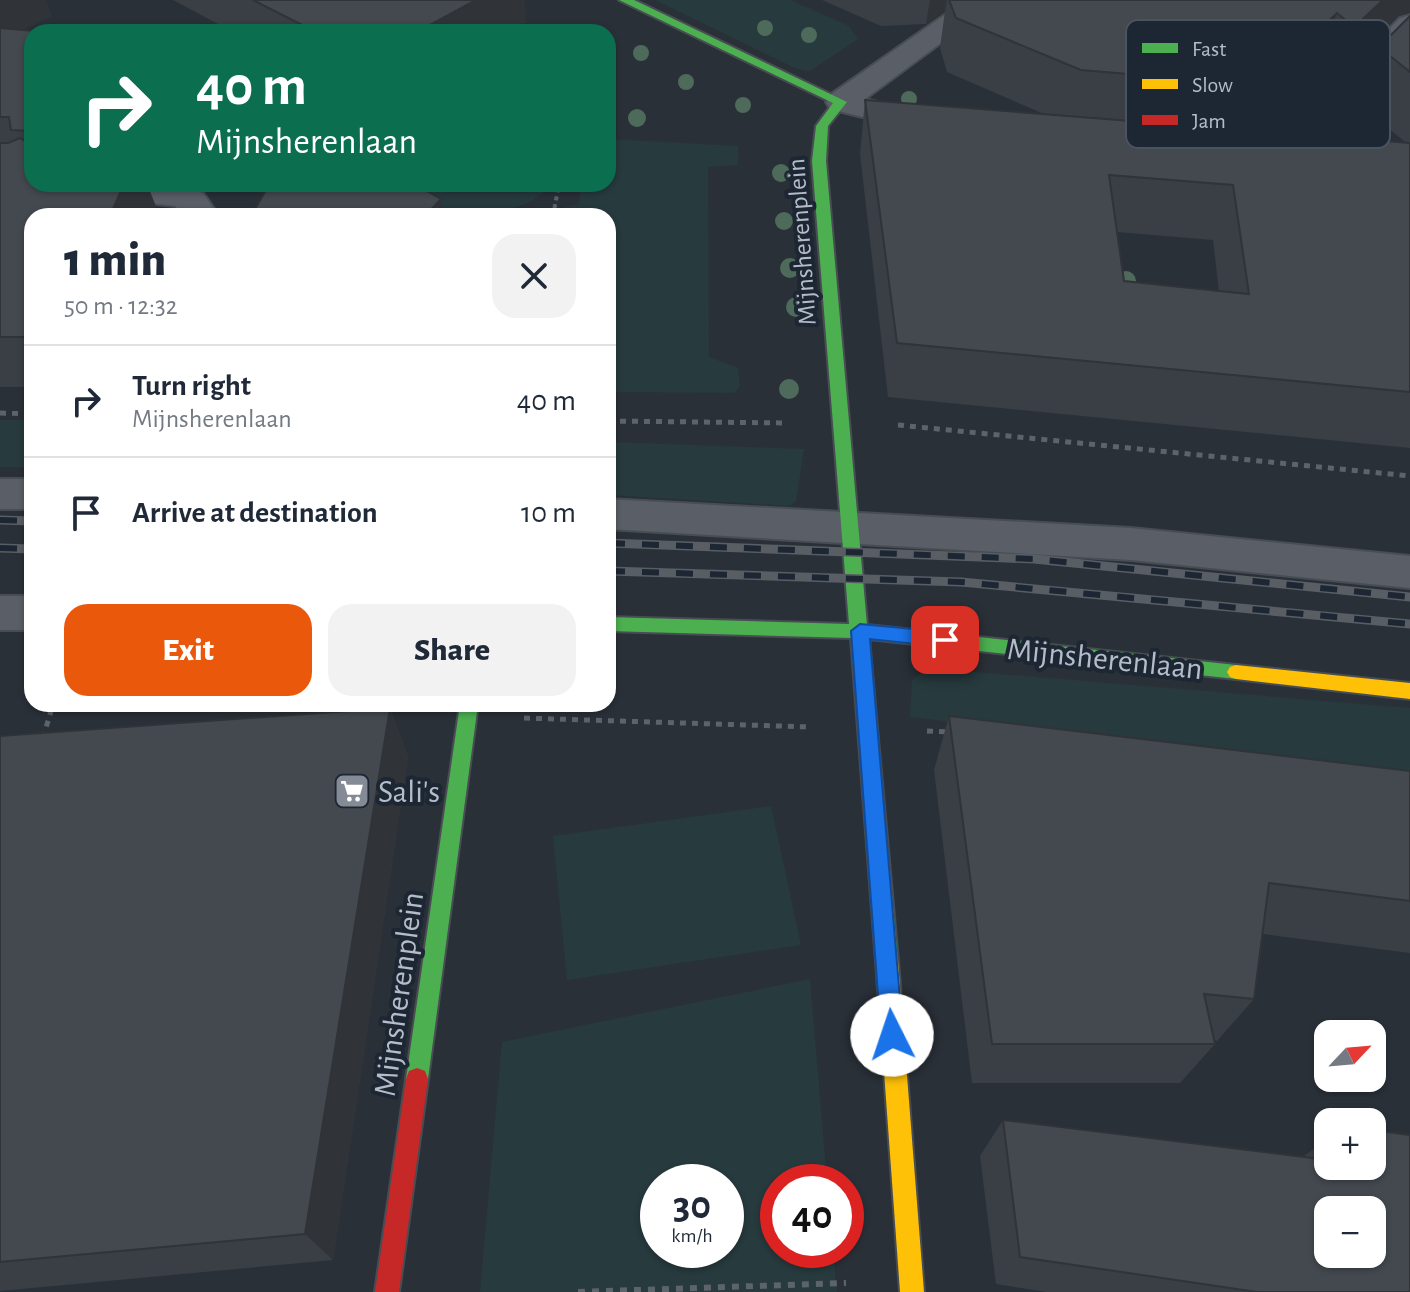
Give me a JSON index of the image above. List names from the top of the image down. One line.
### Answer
{"streets":{"street":["Mijnsherenplein","Mijnsherenlaan"]},"crossings":[["Mijnsherenplein","Mijnsherenlaan"]],"places":{"supermarket":["Sali's"]},"legend":["Fast","Slow","Jam"],"north":"top right","page":{"turn":["40 m","Mijnsherenlaan"],"heading":["1 min","50 m · 12:32"],"list":[{"name":"Turn right","note":"Mijnsherenlaan","value":"40 m"},{"name":"Arrive at destination","value":"10 m"}],"buttons":["Exit","Share"],"map_buttons":["+","−"],"speed":"30 km/h","limit":"40"}}
